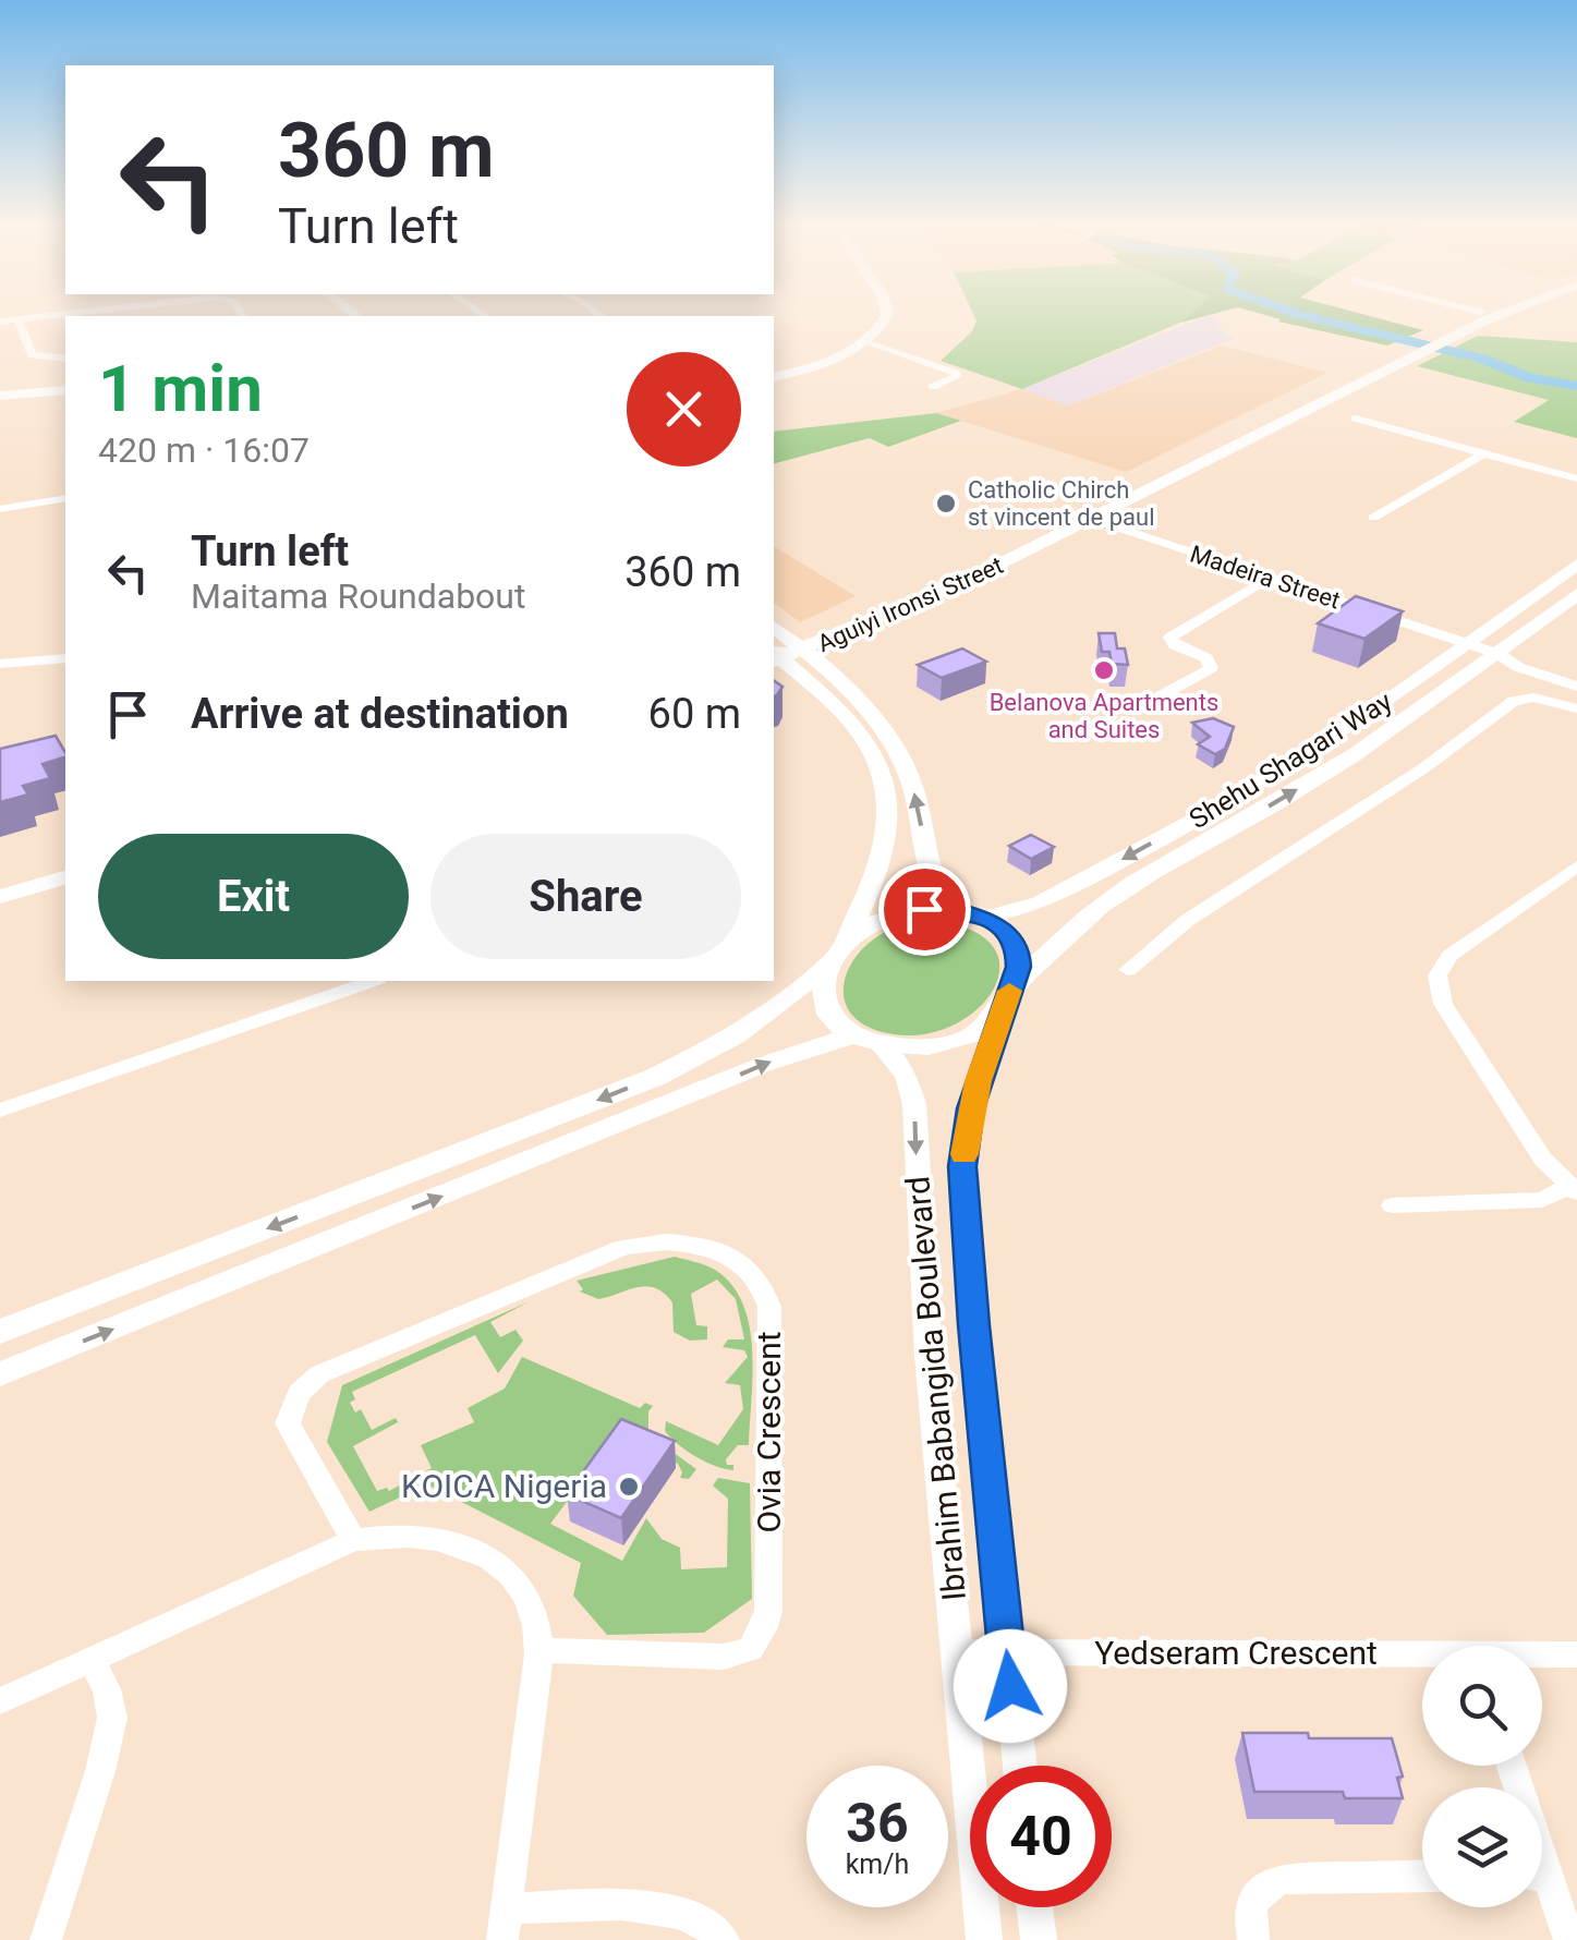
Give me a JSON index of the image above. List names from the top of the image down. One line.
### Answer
{"streets":{"main road":["Aguiyi Ironsi Street","Shehu Shagari Way"],"street":["Madeira Street","Ibrahim Babangida Boulevard","Ovia Crescent","Yedseram Crescent"]},"crossings":[["Madeira Street","Aguiyi Ironsi Street"],["Madeira Street","Shehu Shagari Way"],["Shehu Shagari Way","Ibrahim Babangida Boulevard"],["Ibrahim Babangida Boulevard","Yedseram Crescent"]],"places":["Catholic Chirch st vincent de paul","Belanova Apartments and Suites","KOICA Nigeria"],"page":{"turn":["360 m","Turn left"],"heading":["1 min","420 m · 16:07"],"list":[{"name":"Turn left","note":"Maitama Roundabout","value":"360 m"},{"name":"Arrive at destination","value":"60 m"}],"buttons":["Exit","Share"],"speed":"36 km/h","limit":"40"}}
